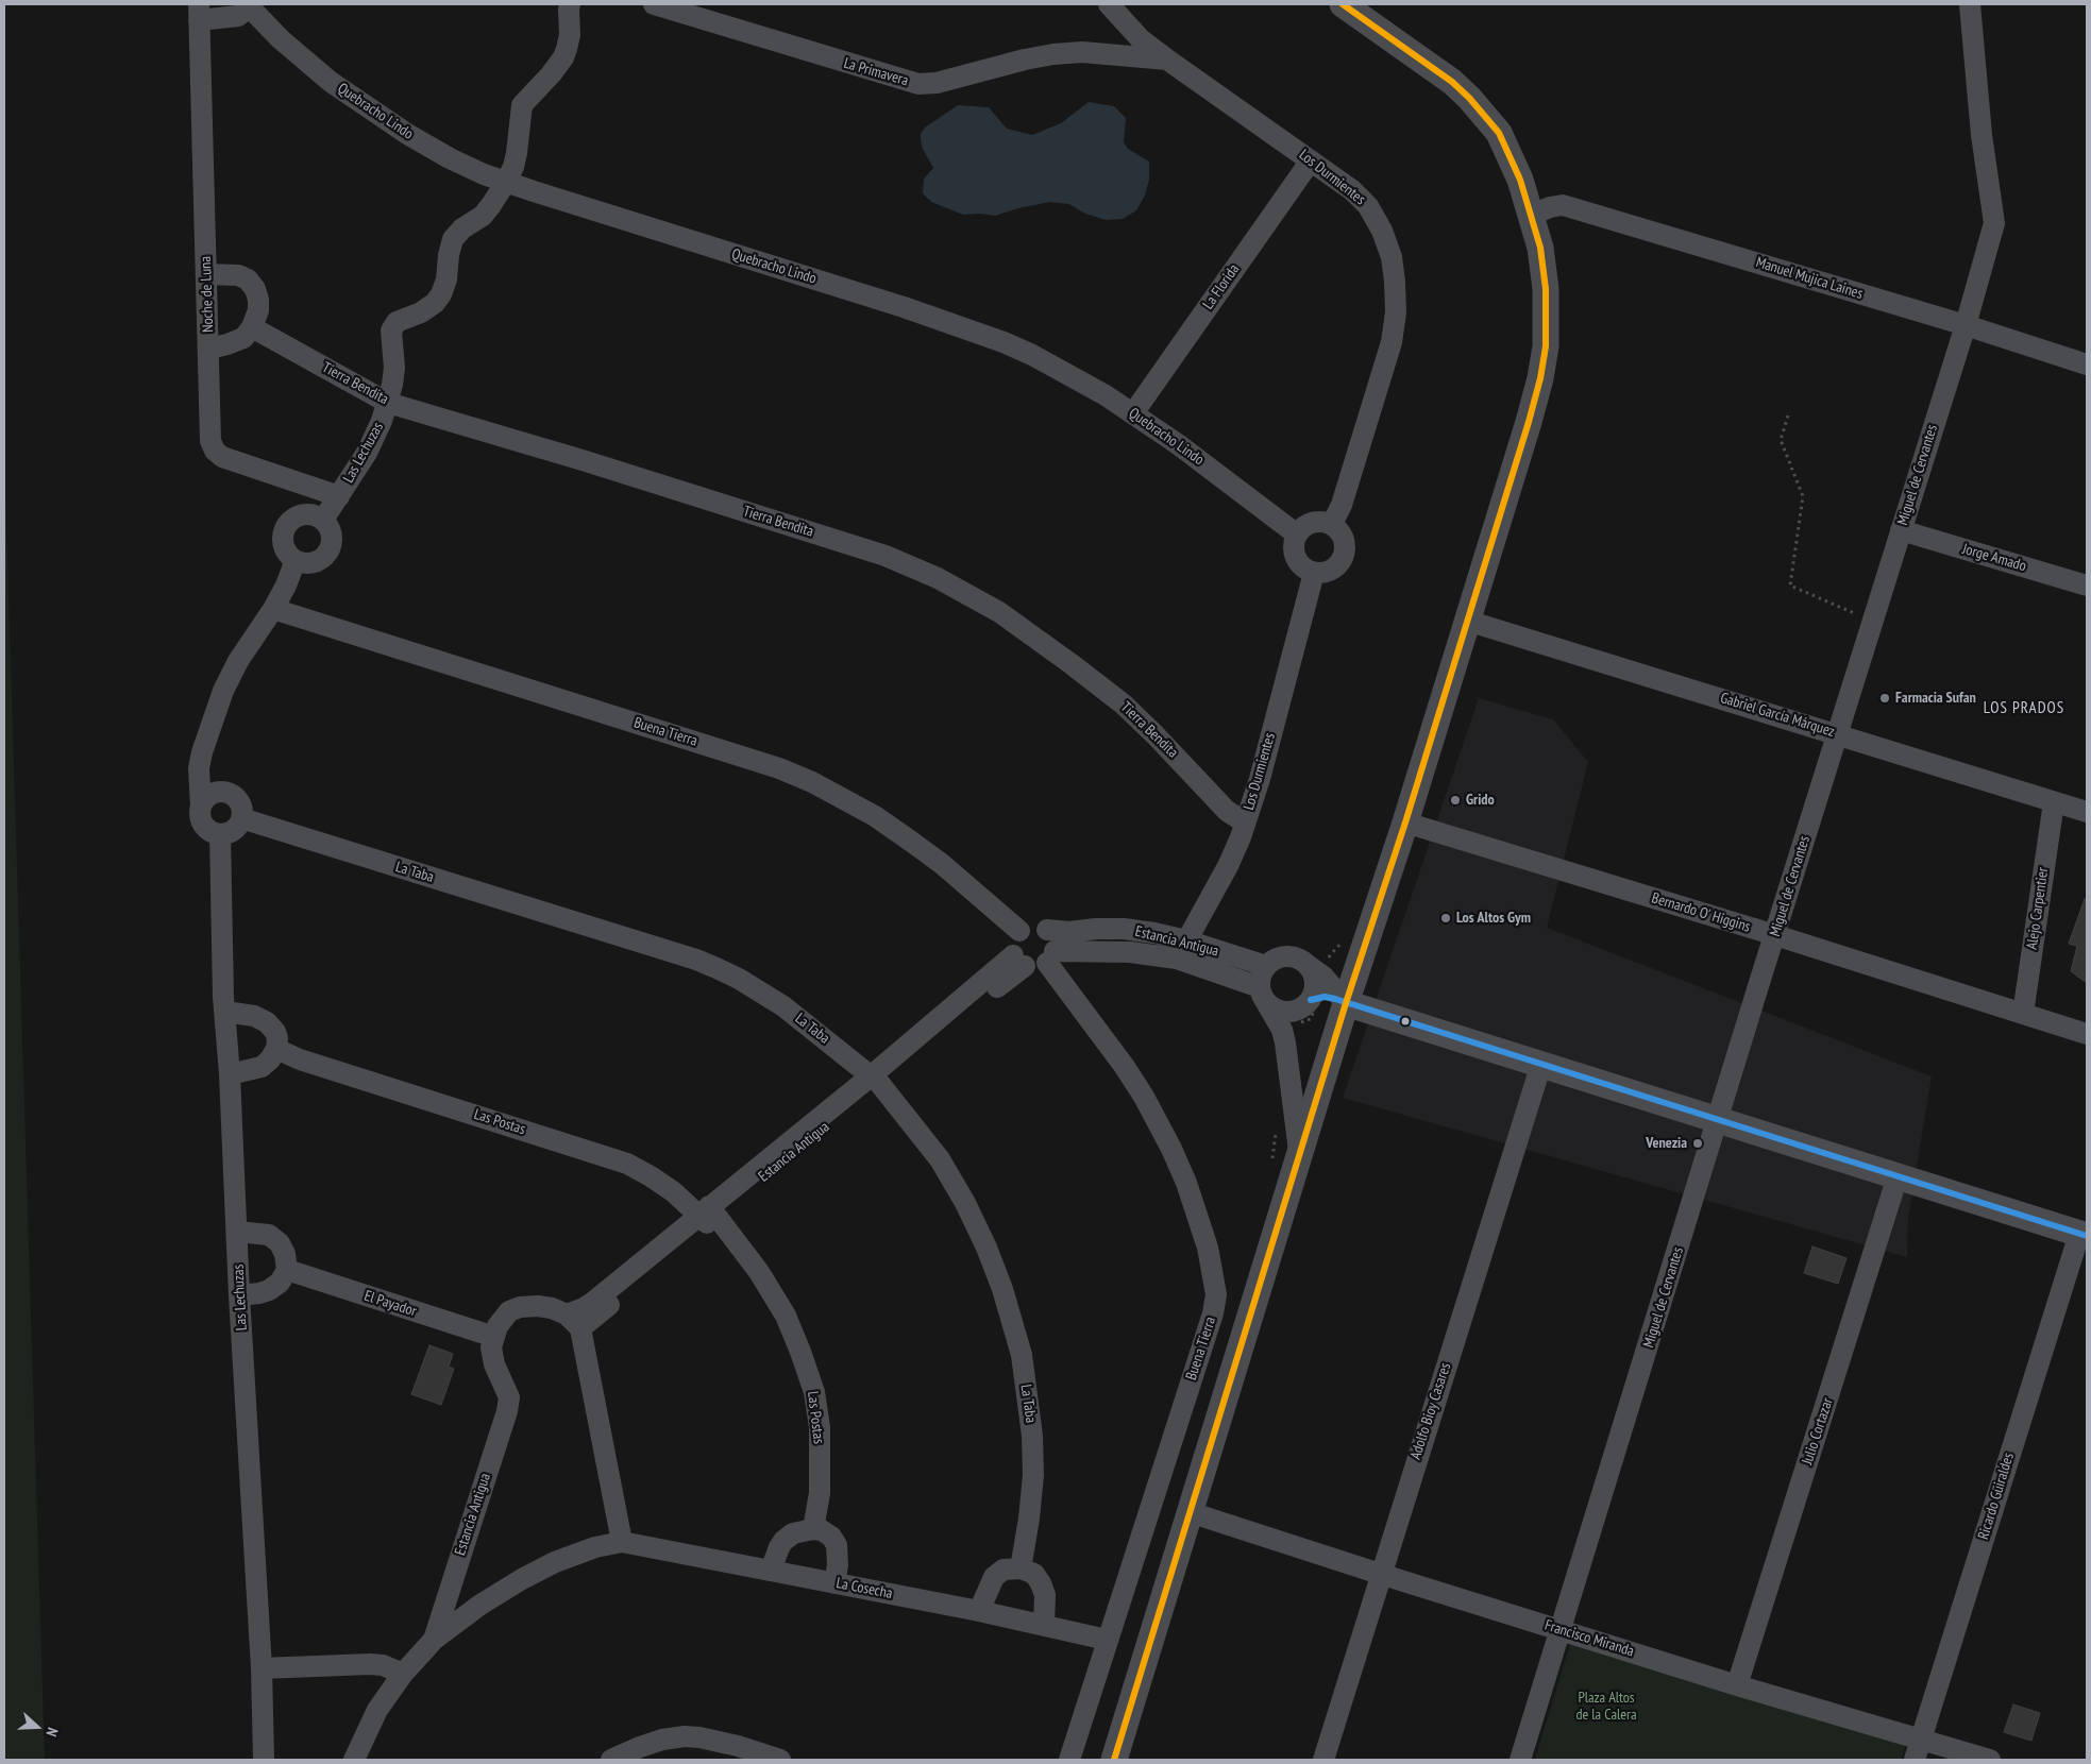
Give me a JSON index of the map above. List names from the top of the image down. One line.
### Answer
{"streets":{"street":["La Primavera","Quebracho Lindo","Los Durmientes","Manuel Mujica Laines","La Florida","Noche de Luna","Tierra Bendita","Las Lechuzas","Miguel de Cervantes","Jorge Amado","Gabriel García Márquez","Buena Tierra","La Taba","Alejo Carpentier","Bernardo O' Higgins","Estancia Antigua","Las Postas","El Payador","Adolfo Bioy Casares","Julio Cortazar","Ricardo Güiraldes","La Cosecha","Francisco Miranda"]},"crossings":[["La Primavera","Los Durmientes"],["Quebracho Lindo","Los Durmientes"],["Quebracho Lindo","La Florida"],["Quebracho Lindo","Noche de Luna"],["Quebracho Lindo","Las Lechuzas"],["Los Durmientes","La Florida"],["Los Durmientes","Tierra Bendita"],["Los Durmientes","Estancia Antigua"],["Manuel Mujica Laines","Miguel de Cervantes"],["Noche de Luna","Las Lechuzas"],["Tierra Bendita","Las Lechuzas"],["Las Lechuzas","La Taba"],["Miguel de Cervantes","Jorge Amado"],["Miguel de Cervantes","Gabriel García Márquez"],["Miguel de Cervantes","Bernardo O' Higgins"],["Miguel de Cervantes","Francisco Miranda"],["Gabriel García Márquez","Alejo Carpentier"],["Buena Tierra","Estancia Antigua"],["Buena Tierra","La Cosecha"],["La Taba","Estancia Antigua"],["Alejo Carpentier","Bernardo O' Higgins"],["Estancia Antigua","Las Postas"],["Estancia Antigua","El Payador"],["Estancia Antigua","La Cosecha"],["Adolfo Bioy Casares","Francisco Miranda"],["Julio Cortazar","Francisco Miranda"],["Ricardo Güiraldes","Francisco Miranda"]],"districts":["LOS PRADOS"],"parks":["Plaza Altos de la Calera"],"places":["Farmacia Sufan","Grido","Los Altos Gym","Venezia"],"north":"right"}
